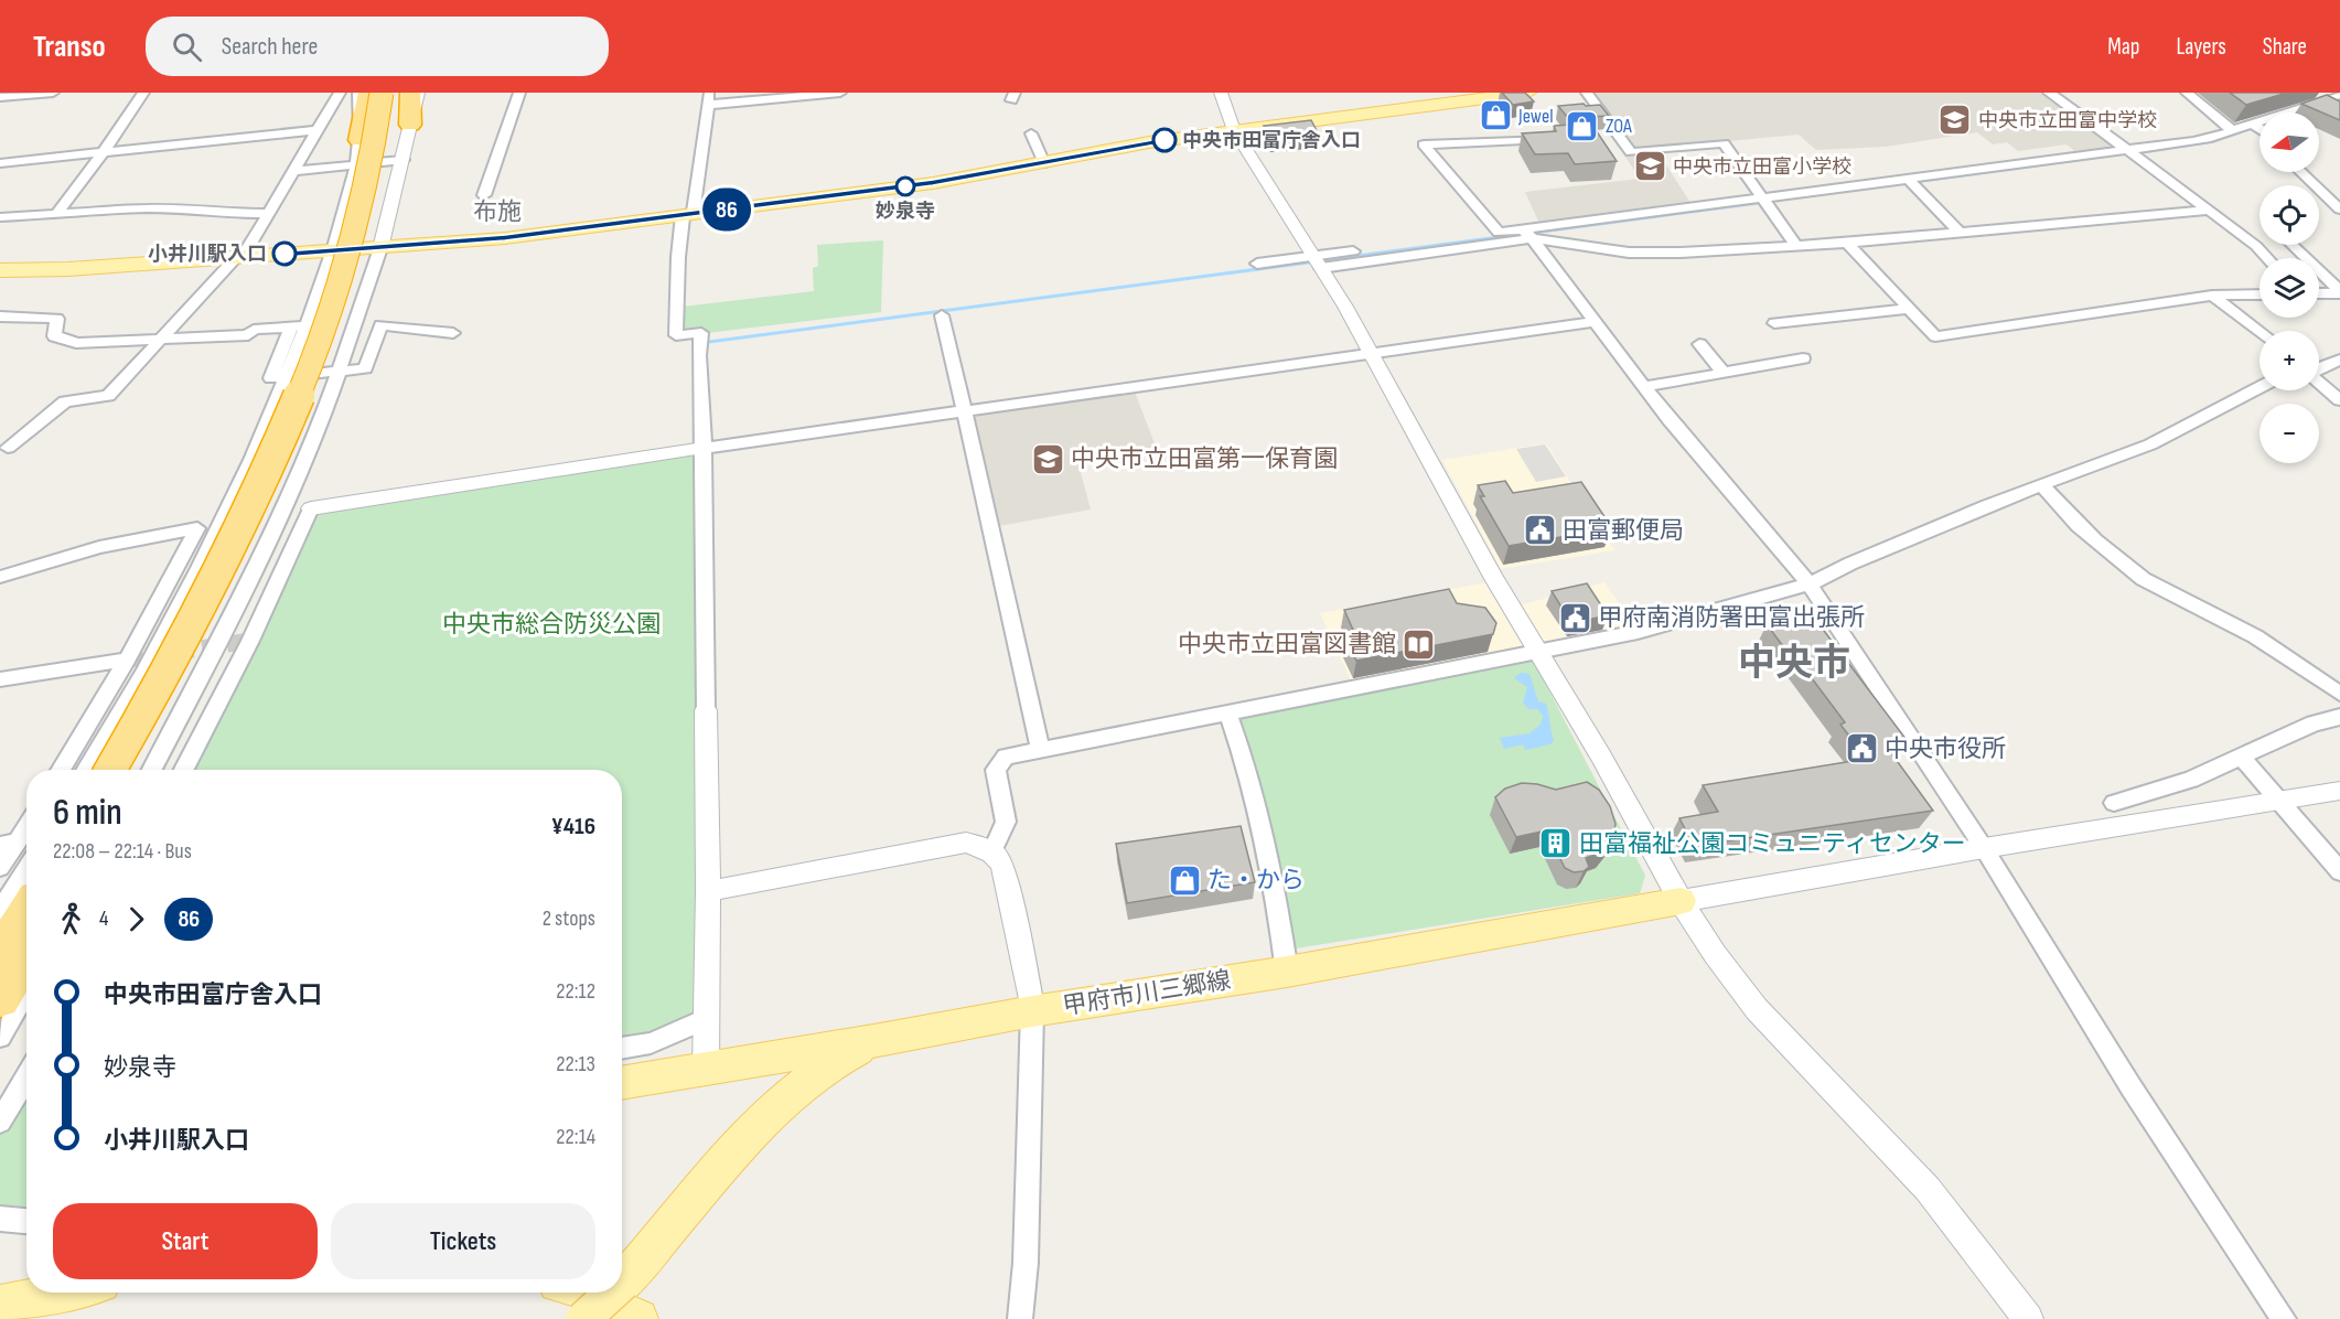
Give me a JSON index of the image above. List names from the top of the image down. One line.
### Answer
{"streets":{"main road":["甲府市川三郷線"]},"districts":["布施","中央市"],"parks":["中央市総合防災公園"],"places":{"shop":["Jewel","ZOA","た・から"],"school or university":["中央市立田富中学校","中央市立田富小学校","中央市立田富第一保育園"],"other":["中央市田富庁舎入口","妙泉寺","小井川駅入口"],"public building":["田富郵便局","甲府南消防署田富出張所","中央市役所"],"library":["中央市立田富図書館"],"building":["田富福祉公園コミュニティセンター"]},"lines":["bus line 86"],"north":"left","page":{"header":"Transo","search":"Search here","nav":["Map","Layers","Share"],"on_map":"86","map_buttons":["+","−"],"heading":["6 min","22:08 – 22:14 · Bus","¥416"],"legs":["4","86","2 stops"],"list":[{"name":"中央市田富庁舎入口","value":"22:12"},{"name":"妙泉寺","value":"22:13"},{"name":"小井川駅入口","value":"22:14"}],"buttons":["Start","Tickets"]}}
